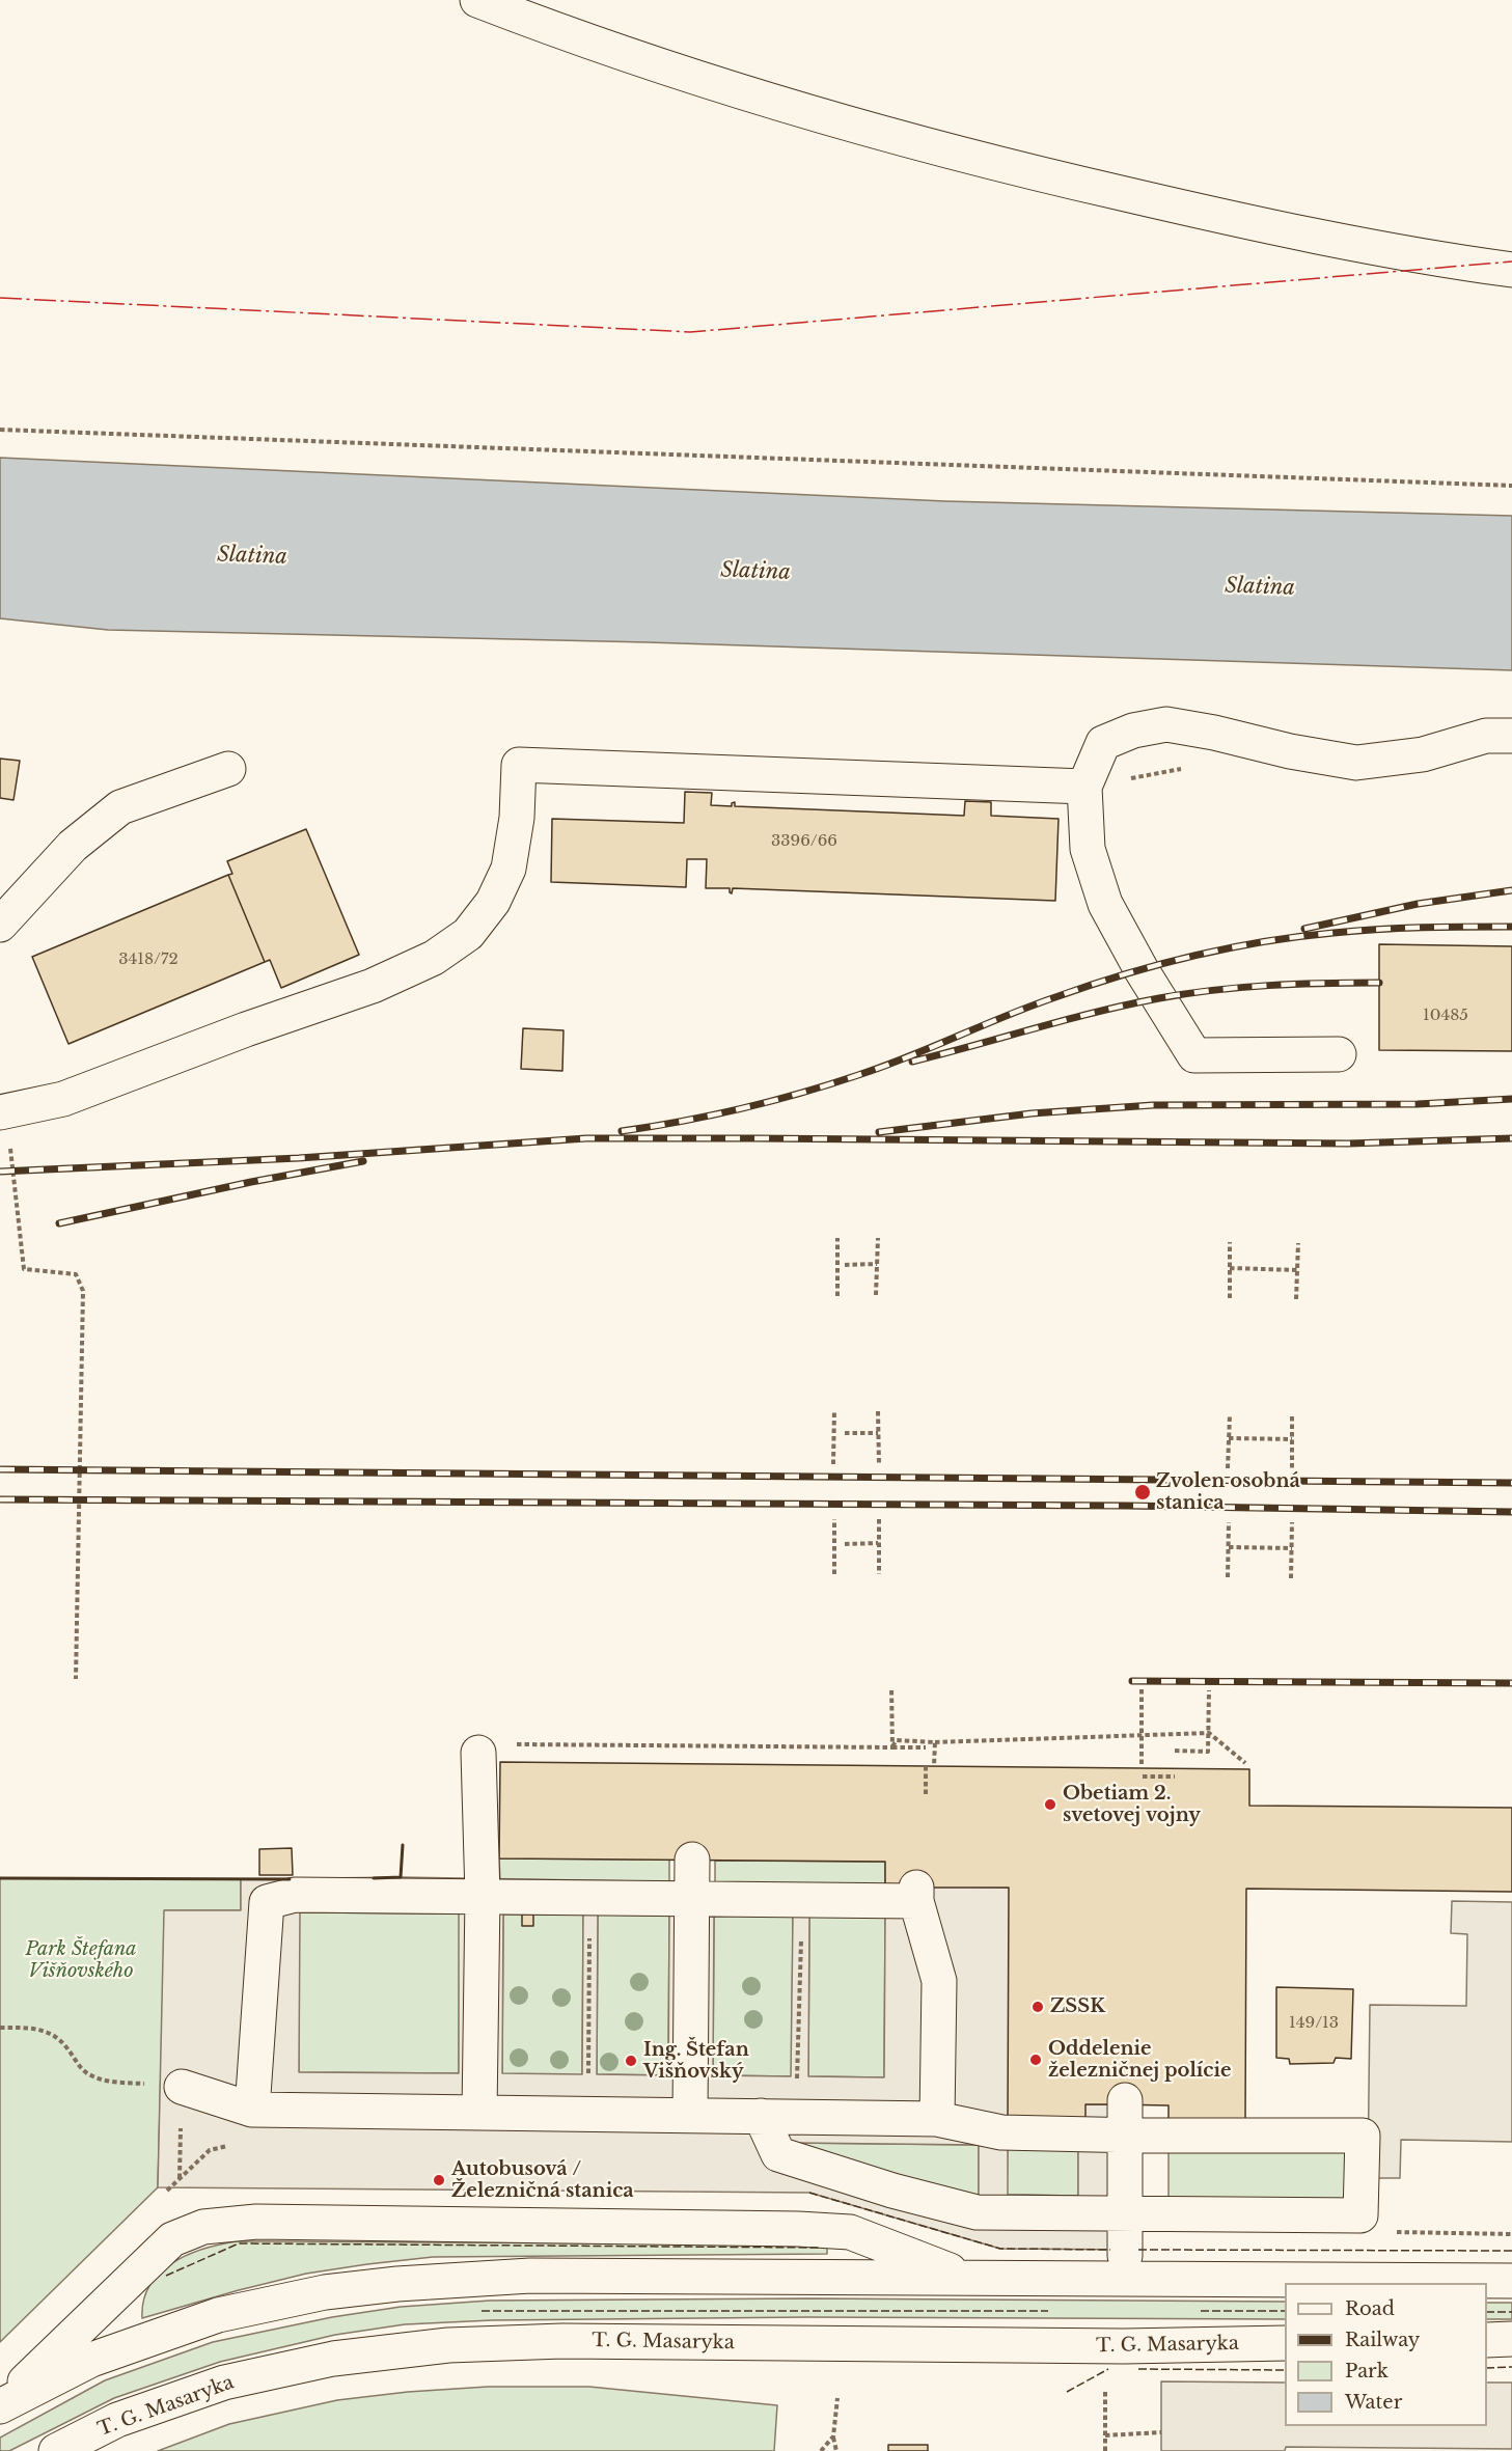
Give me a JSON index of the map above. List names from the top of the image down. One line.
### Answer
{"streets":{"street":["T. G. Masaryka"]},"water":["Slatina"],"parks":["Park Štefana Višňovského"],"places":["Zvolen osobná stanica","Obetiam 2. svetovej vojny","ZSSK","Oddelenie železničnej polície","Ing. Štefan Višňovský","Autobusová / Železničná stanica"],"house_numbers":["3396/66","3418/72","10485","149/13"],"legend":["Road","Railway","Park","Water"]}
